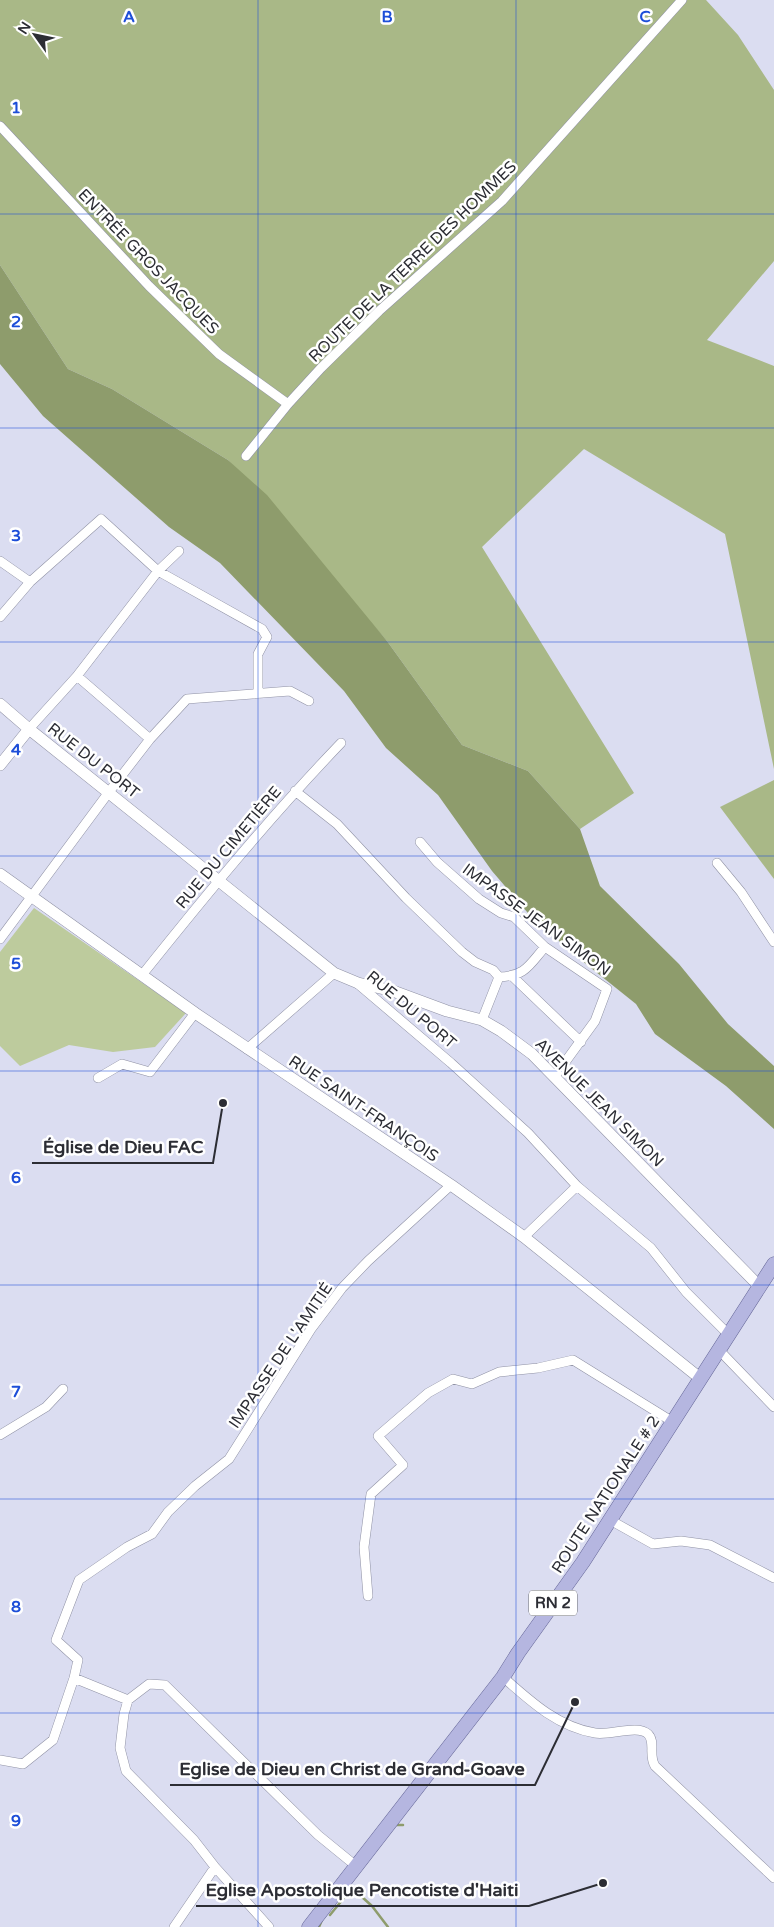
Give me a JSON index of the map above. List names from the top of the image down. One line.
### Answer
{"streets":{"main road":["ROUTE NATIONALE # 2","RN 2"],"street":["ENTRÉE GROS JACQUES","ROUTE DE LA TERRE DES HOMMES","RUE DU PORT","RUE DU CIMETIÈRE","IMPASSE JEAN SIMON","AVENUE JEAN SIMON","RUE SAINT-FRANÇOIS","IMPASSE DE L'AMITIÉ"]},"crossings":[["ENTRÉE GROS JACQUES","ROUTE DE LA TERRE DES HOMMES"],["RUE DU PORT","RUE DU CIMETIÈRE"],["RUE DU PORT","AVENUE JEAN SIMON"],["RUE DU PORT","ROUTE NATIONALE # 2"],["RUE DU CIMETIÈRE","RUE SAINT-FRANÇOIS"],["IMPASSE JEAN SIMON","AVENUE JEAN SIMON"],["AVENUE JEAN SIMON","ROUTE NATIONALE # 2"],["RUE SAINT-FRANÇOIS","IMPASSE DE L'AMITIÉ"],["RUE SAINT-FRANÇOIS","ROUTE NATIONALE # 2"]],"places":["Église de Dieu FAC","Eglise de Dieu en Christ de Grand-Goave","Eglise Apostolique Pencotiste d'Haiti"],"north":"top left","grid":{"columns":["A","B","C"],"rows":["1","2","3","4","5","6","7","8","9"]}}
